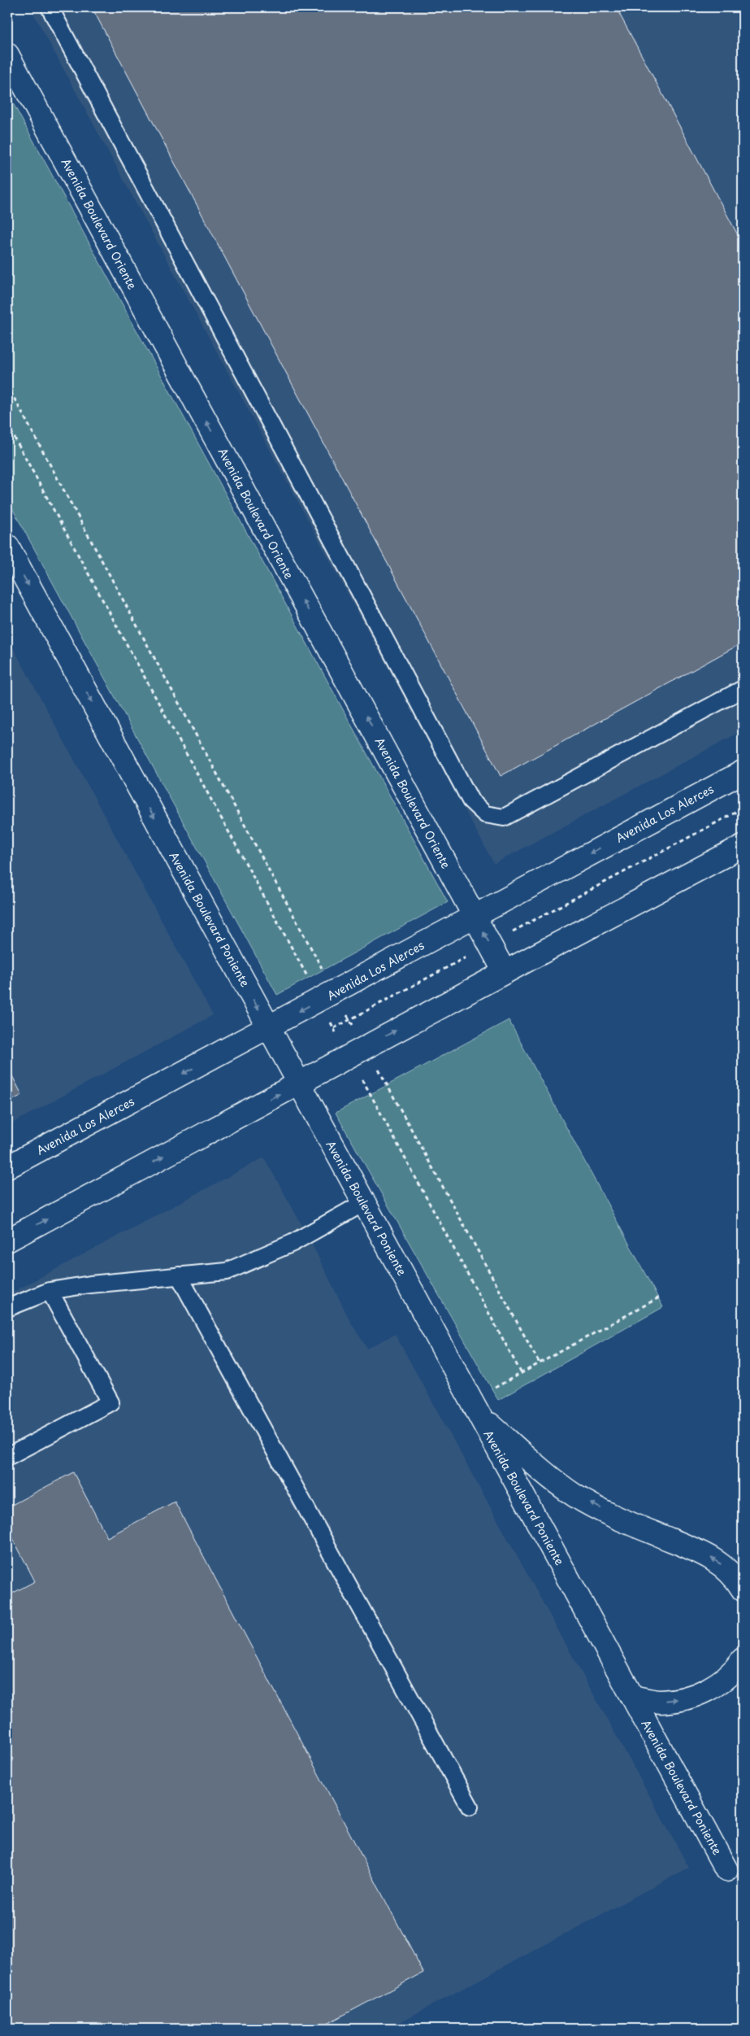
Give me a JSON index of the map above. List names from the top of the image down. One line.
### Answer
{"streets":{"street":["Avenida Boulevard Oriente","Avenida Los Alerces","Avenida Boulevard Poniente"]},"crossings":[["Avenida Boulevard Oriente","Avenida Los Alerces"],["Avenida Los Alerces","Avenida Boulevard Poniente"]],"one_way":["Avenida Boulevard Oriente","Avenida Boulevard Poniente"]}
